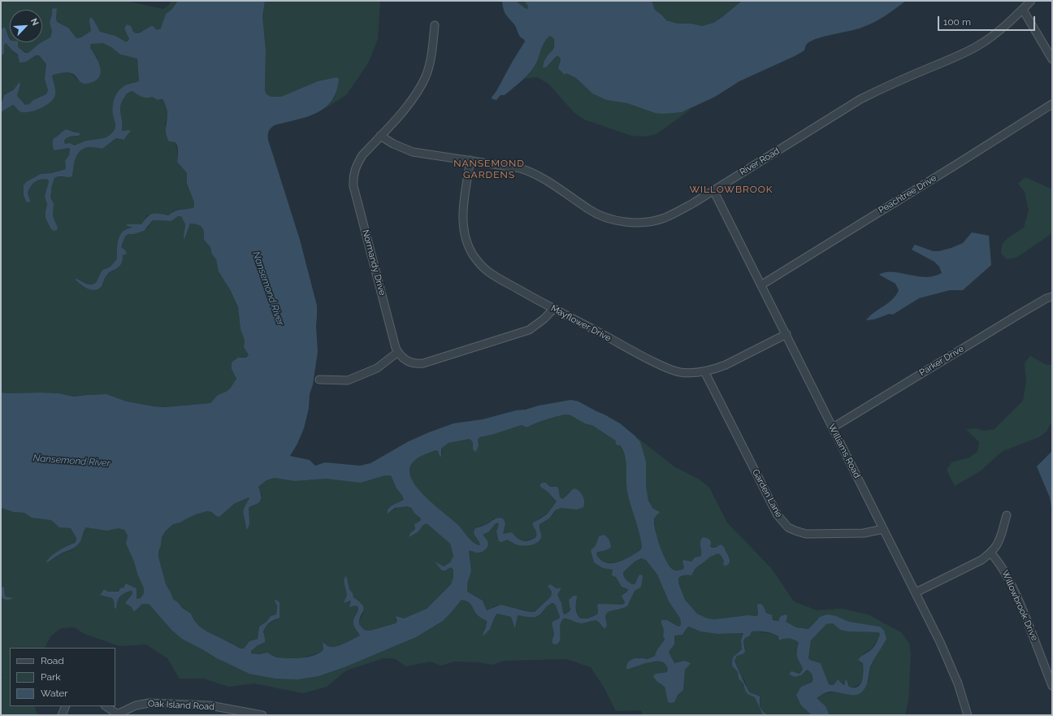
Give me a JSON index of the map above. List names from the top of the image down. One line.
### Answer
{"streets":{"street":["River Road","Peachtree Drive","Normandy Drive","Mayflower Drive","Parker Drive","Williams Road","Garden Lane","Willowbrook Drive","Oak Island Road"]},"crossings":[["River Road","Normandy Drive"],["River Road","Mayflower Drive"],["River Road","Williams Road"],["Peachtree Drive","Williams Road"],["Mayflower Drive","Williams Road"],["Mayflower Drive","Garden Lane"],["Parker Drive","Williams Road"],["Williams Road","Garden Lane"]],"districts":["NANSEMOND GARDENS","WILLOWBROOK"],"water":["Nansemond River"],"legend":["Road","Park","Water"],"scale_bar":"100 m","north":"top right"}
